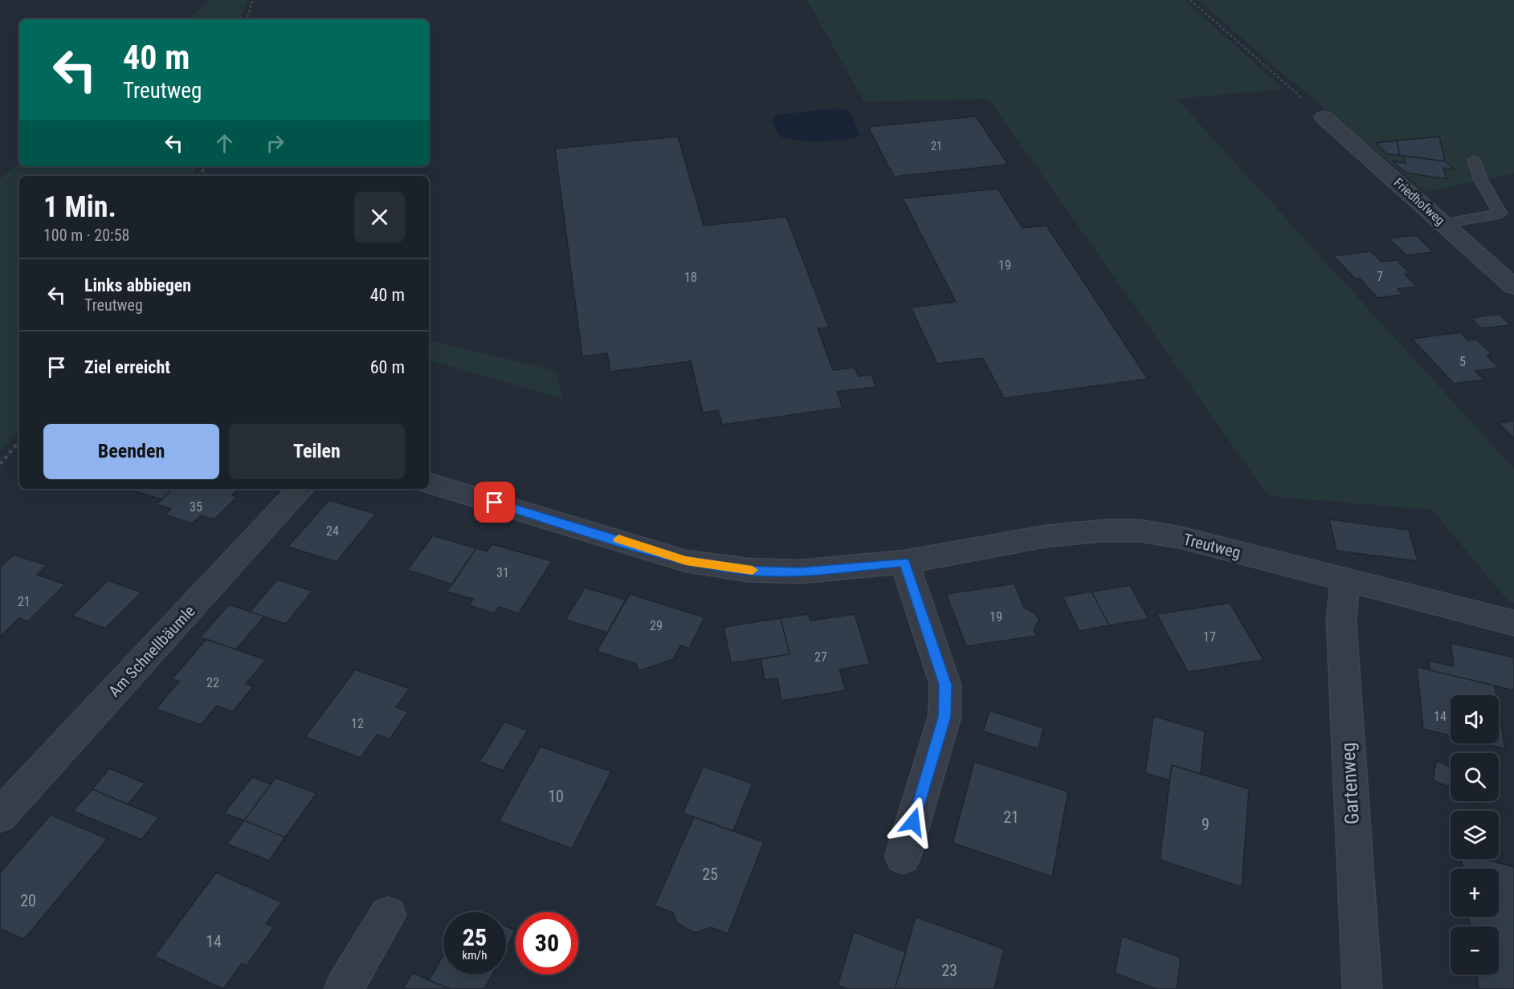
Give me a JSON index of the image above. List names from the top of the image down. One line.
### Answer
{"streets":{"street":["Friedhofweg","Treutweg","Am Schnellbäumle","Gartenweg"]},"crossings":[["Treutweg","Gartenweg"]],"house_numbers":["21","19","7","18","5","35","24","31","21","19","29","17","27","22","14","12","10","21","9","25","20","14","23"],"page":{"turn":["40 m","Treutweg"],"heading":["1 Min.","100 m · 20:58"],"list":[{"name":"Links abbiegen","note":"Treutweg","value":"40 m"},{"name":"Ziel erreicht","value":"60 m"}],"buttons":["Beenden","Teilen"],"map_buttons":["+","−"],"speed":"25 km/h","limit":"30"}}
